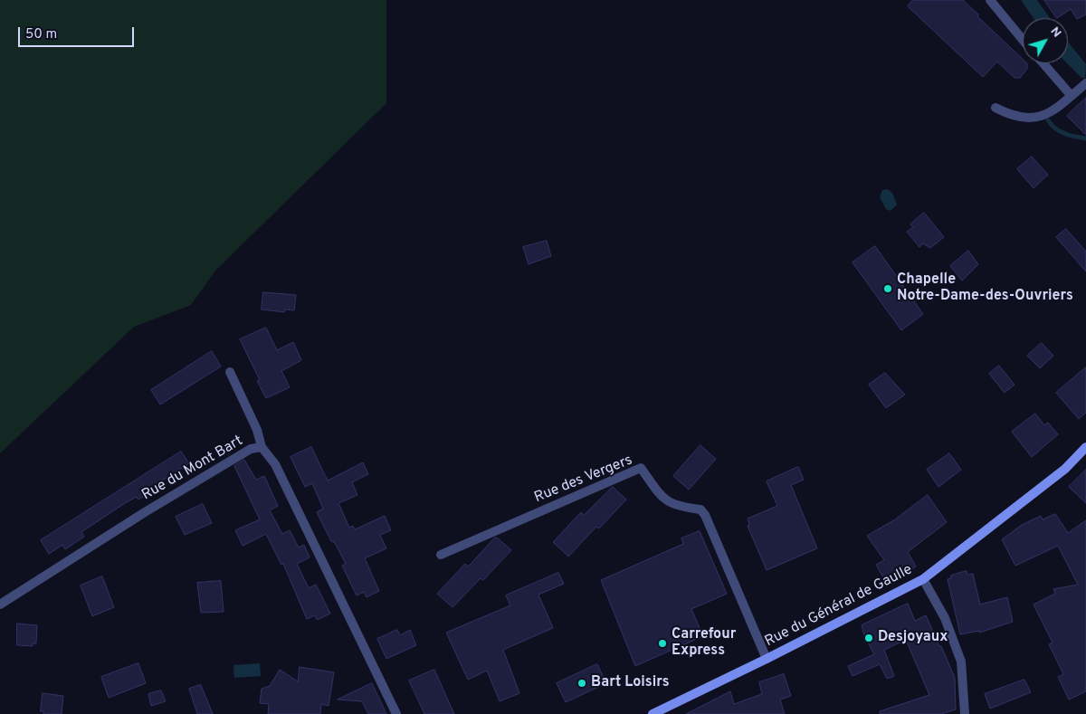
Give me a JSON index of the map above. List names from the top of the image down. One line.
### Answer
{"streets":{"main road":["Rue du Général de Gaulle"],"street":["Rue du Mont Bart","Rue des Vergers"]},"crossings":[["Rue des Vergers","Rue du Général de Gaulle"]],"places":["Chapelle Notre-Dame-des-Ouvriers","Desjoyaux","Carrefour Express","Bart Loisirs"],"scale_bar":"50 m","north":"top right"}
